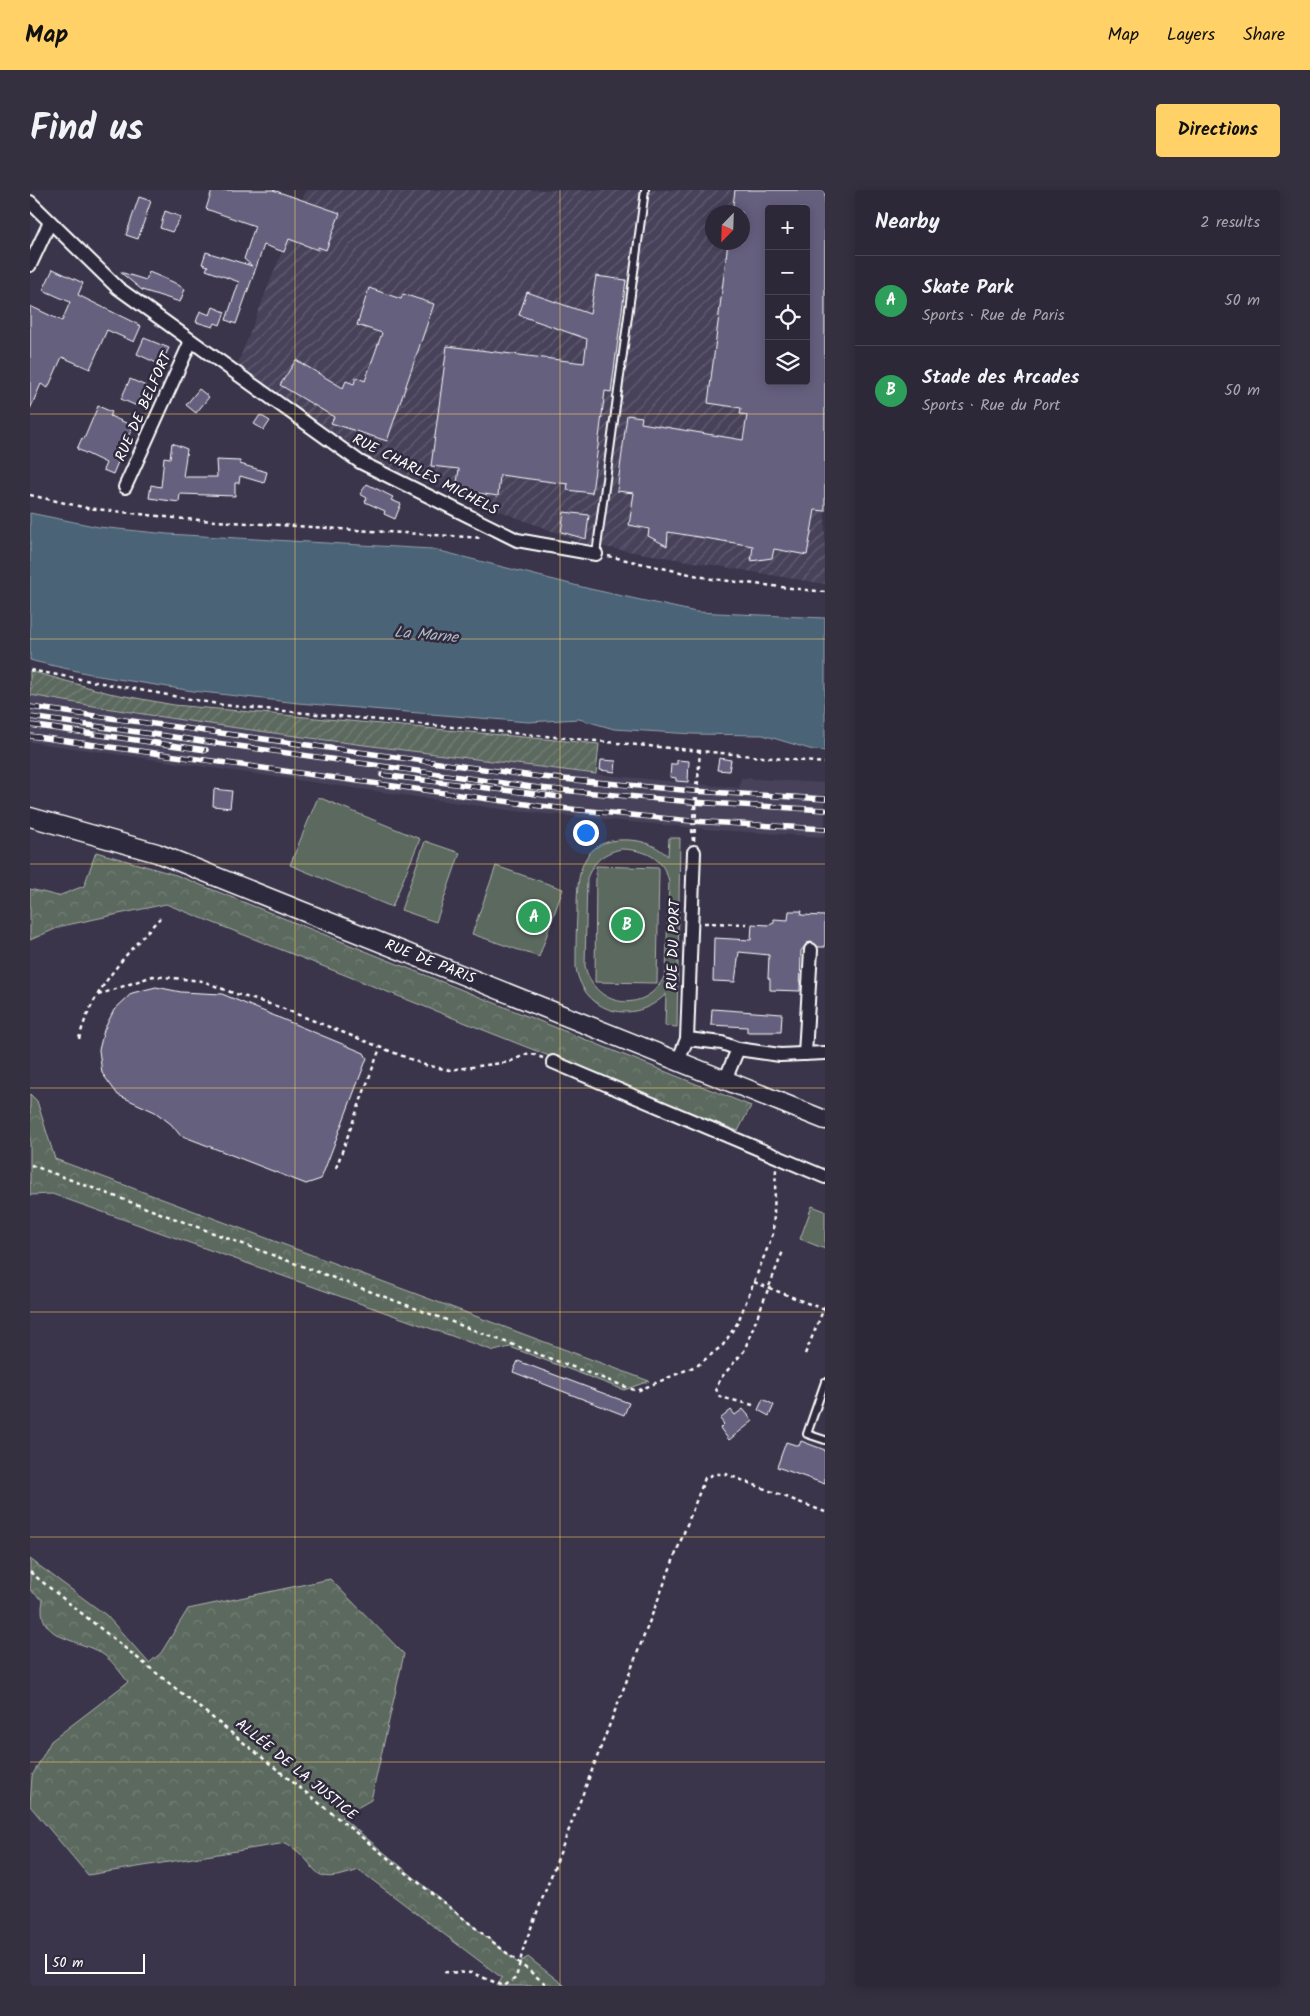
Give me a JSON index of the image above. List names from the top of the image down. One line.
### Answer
{"streets":{"main road":["RUE DE PARIS"],"street":["RUE DE BELFORT","RUE CHARLES MICHELS","RUE DU PORT"],"path":["ALLÉE DE LA JUSTICE"]},"crossings":[["RUE DE BELFORT","RUE CHARLES MICHELS"]],"water":["La Marne"],"scale_bar":"50 m","north":"bottom left","page":{"header":"Map","nav":["Map","Layers","Share"],"title":"Find us","buttons":"Directions","heading":["Nearby","2 results"],"map_buttons":["+","−"],"list":[{"mark":"A","name":"Skate Park","note":"Sports · Rue de Paris","value":"50 m"},{"mark":"B","name":"Stade des Arcades","note":"Sports · Rue du Port","value":"50 m"}],"pins":["A","B"],"scale":"50 m"}}
